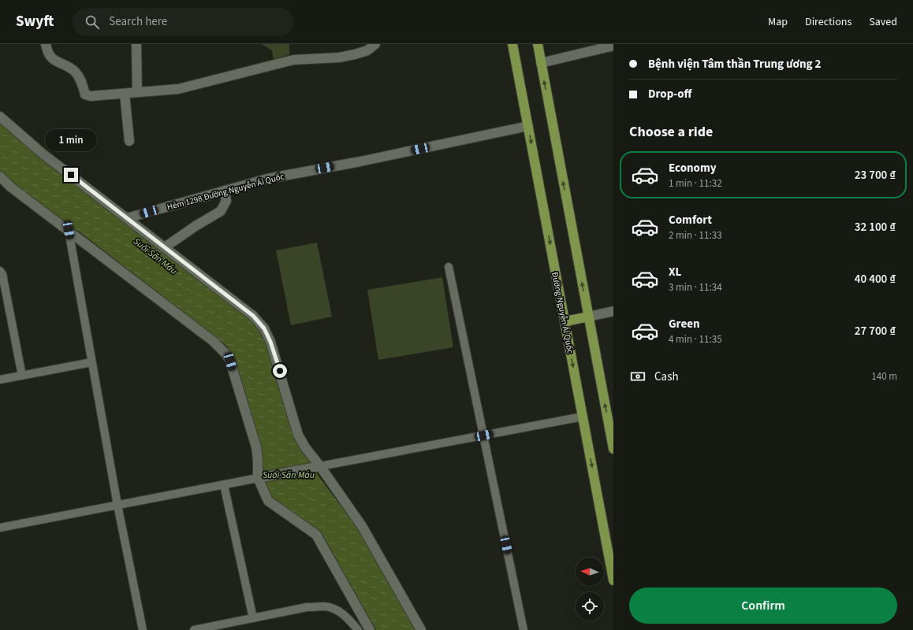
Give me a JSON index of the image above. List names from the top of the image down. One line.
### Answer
{"streets":{"main road":["Đường Nguyễn Ái Quốc"],"street":["Hẻm 1298 Đường Nguyễn Ái Quốc"]},"crossings":[["Hẻm 1298 Đường Nguyễn Ái Quốc","Đường Nguyễn Ái Quốc"]],"water":["Suối Săn Máu"],"north":"left","page":{"header":"Swyft","search":"Search here","nav":["Map","Directions","Saved"],"banner":["Bệnh viện Tâm thần Trung ương 2","Drop-off"],"heading":"Choose a ride","bubble":"1 min","list":[{"name":"Economy","note":"1 min · 11:32","value":"23 700 ₫"},{"name":"Comfort","note":"2 min · 11:33","value":"32 100 ₫"},{"name":"XL","note":"3 min · 11:34","value":"40 400 ₫"},{"name":"Green","note":"4 min · 11:35","value":"27 700 ₫"}],"pay":["Cash","140 m"],"buttons":"Confirm"}}
